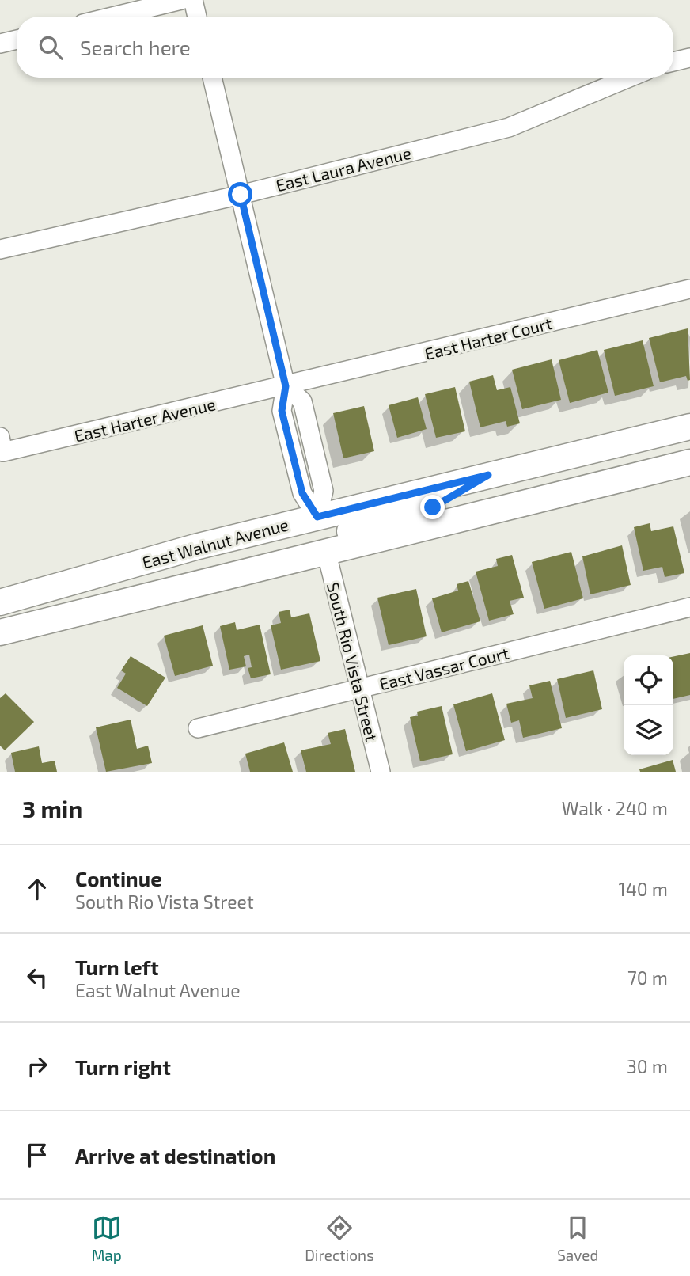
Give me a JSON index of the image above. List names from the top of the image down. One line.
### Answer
{"streets":{"main road":["East Walnut Avenue"],"street":["East Laura Avenue","East Harter Court","East Harter Avenue","South Rio Vista Street","East Vassar Court"]},"crossings":[["East Harter Court","East Harter Avenue"],["East Walnut Avenue","South Rio Vista Street"],["South Rio Vista Street","East Vassar Court"]],"page":{"search":"Search here","heading":["3 min","Walk · 240 m"],"list":[["Continue","South Rio Vista Street","140 m"],["Turn left","East Walnut Avenue","70 m"],["Turn right","30 m"],"Arrive at destination"],"nav":["Map","Directions","Saved"]}}
